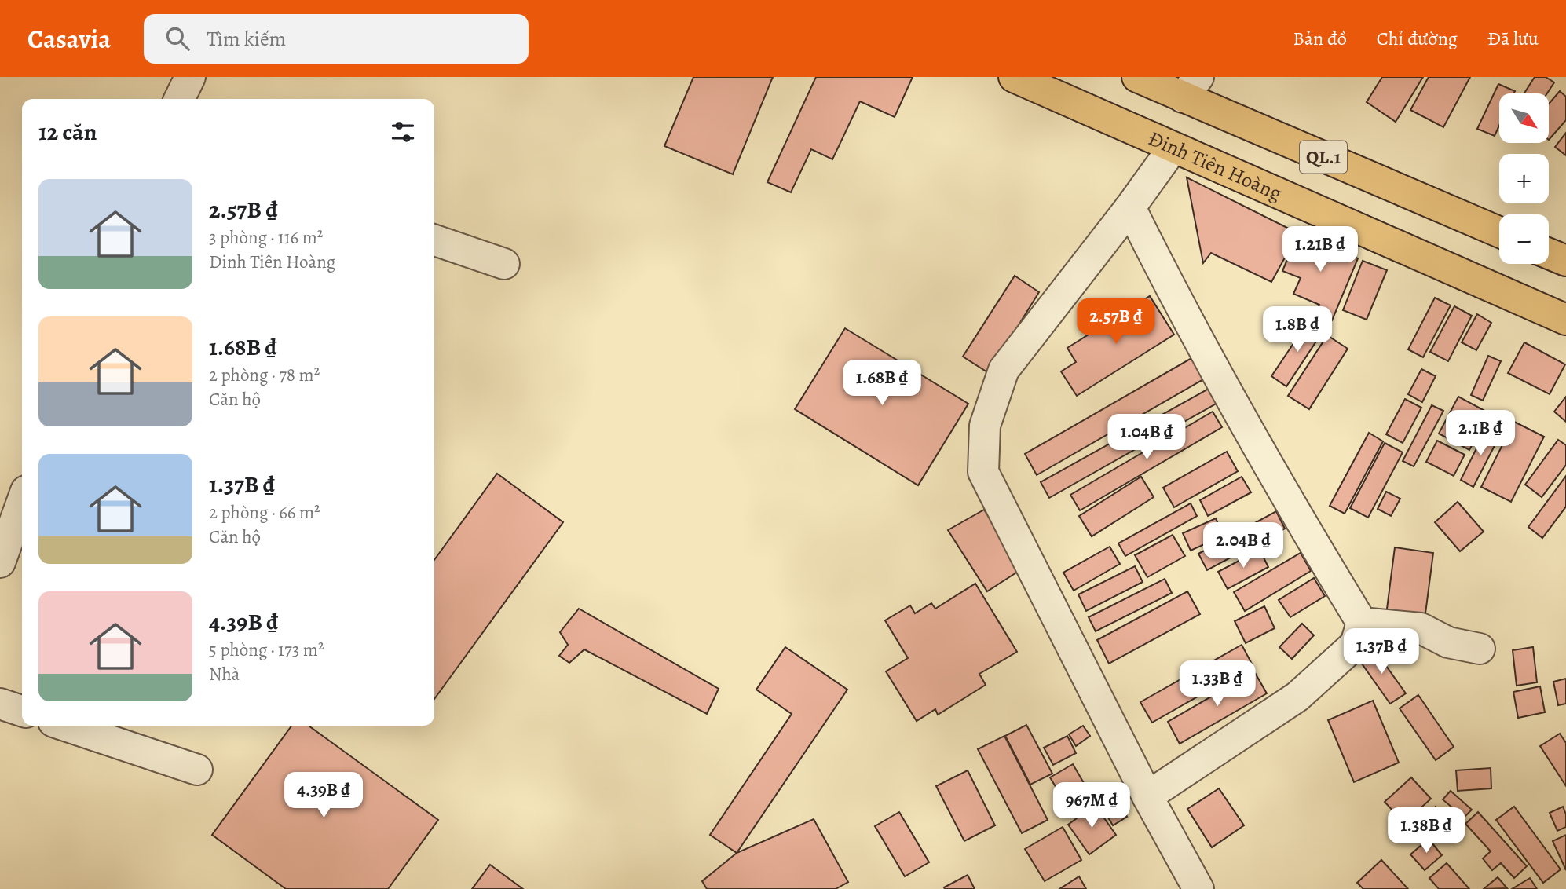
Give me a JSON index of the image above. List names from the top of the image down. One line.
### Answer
{"streets":{"highway":["QL.1","Đinh Tiên Hoàng"]},"north":"bottom right","page":{"header":"Casavia","search":"Tìm kiếm","nav":["Bản đồ","Chỉ đường","Đã lưu"],"map_buttons":["+","−"],"heading":"12 căn","list":[{"name":"2.57B ₫","note":"3 phòng · 116 m² · Đinh Tiên Hoàng"},{"name":"1.68B ₫","note":"2 phòng · 78 m² · Căn hộ"},{"name":"1.37B ₫","note":"2 phòng · 66 m² · Căn hộ"},{"name":"4.39B ₫","note":"5 phòng · 173 m² · Nhà"}],"price":["1.21B ₫","2.57B ₫","1.8B ₫","1.68B ₫","2.1B ₫","1.04B ₫","2.04B ₫","1.37B ₫","1.33B ₫","4.39B ₫","967M ₫","1.38B ₫"]}}
